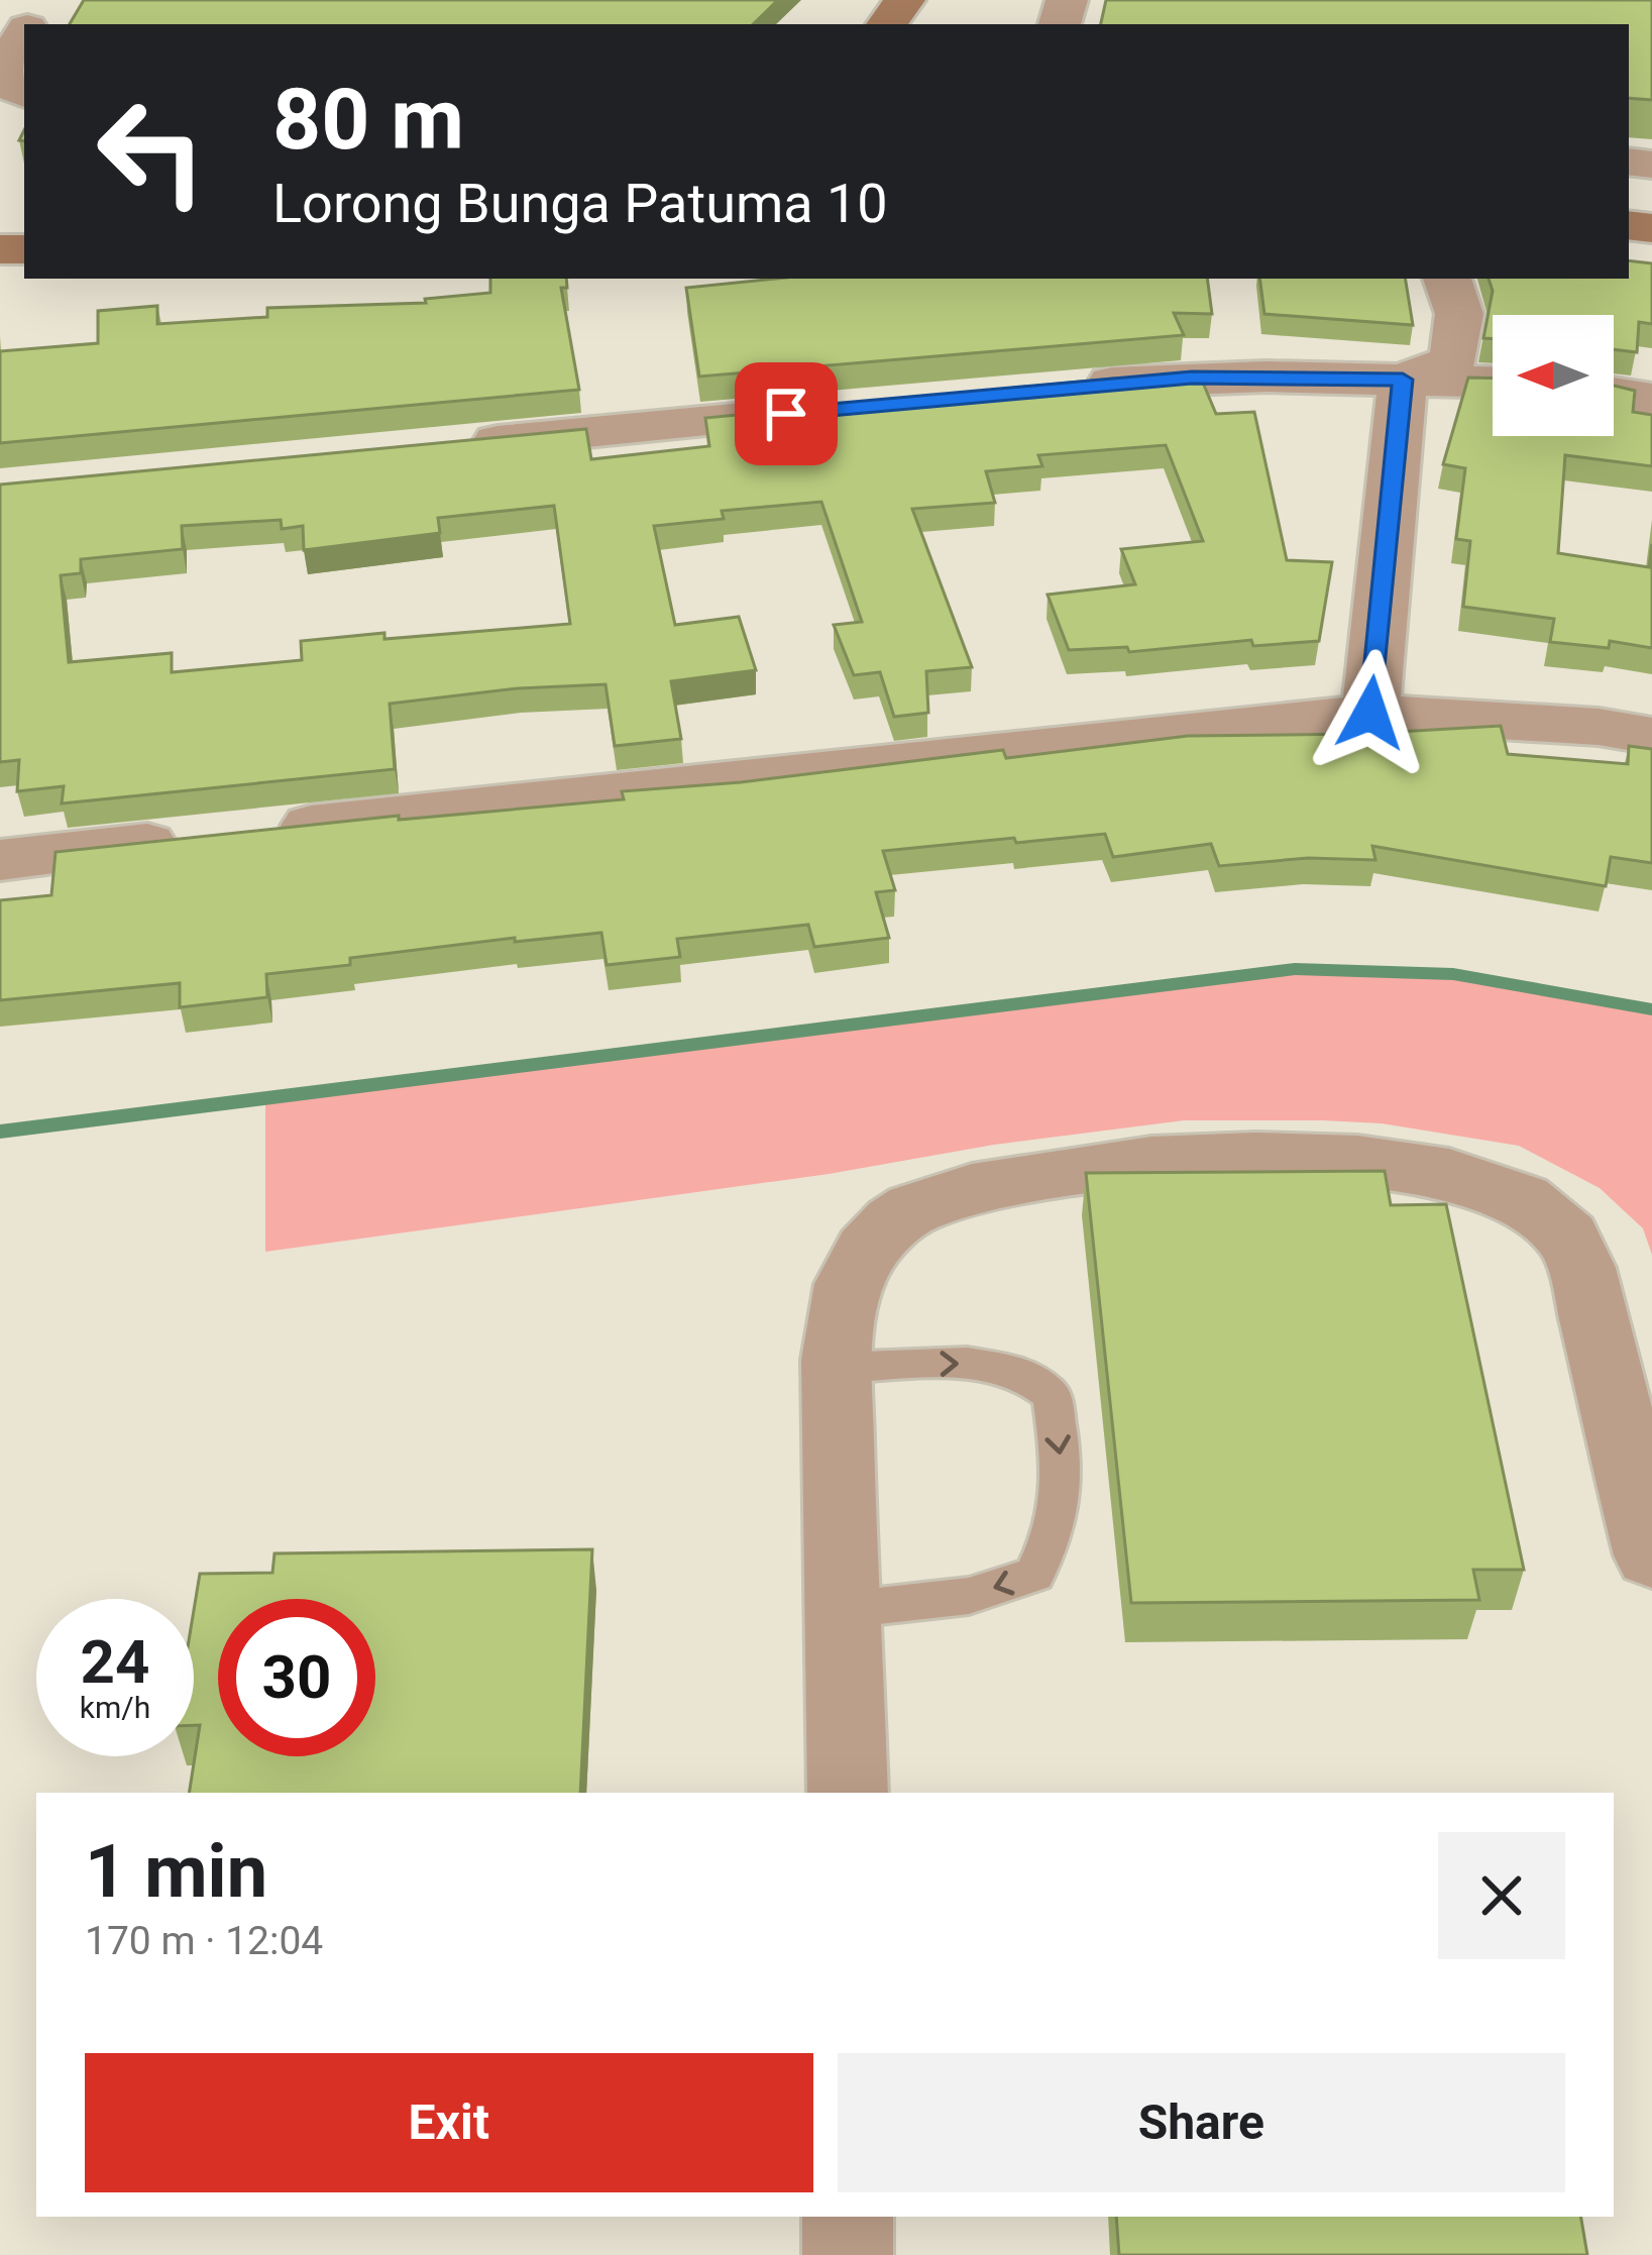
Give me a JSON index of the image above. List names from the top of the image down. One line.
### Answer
{"north":"left","page":{"turn":["80 m","Lorong Bunga Patuma 10"],"speed":"24 km/h","limit":"30","heading":["1 min","170 m · 12:04"],"buttons":["Exit","Share"]}}
